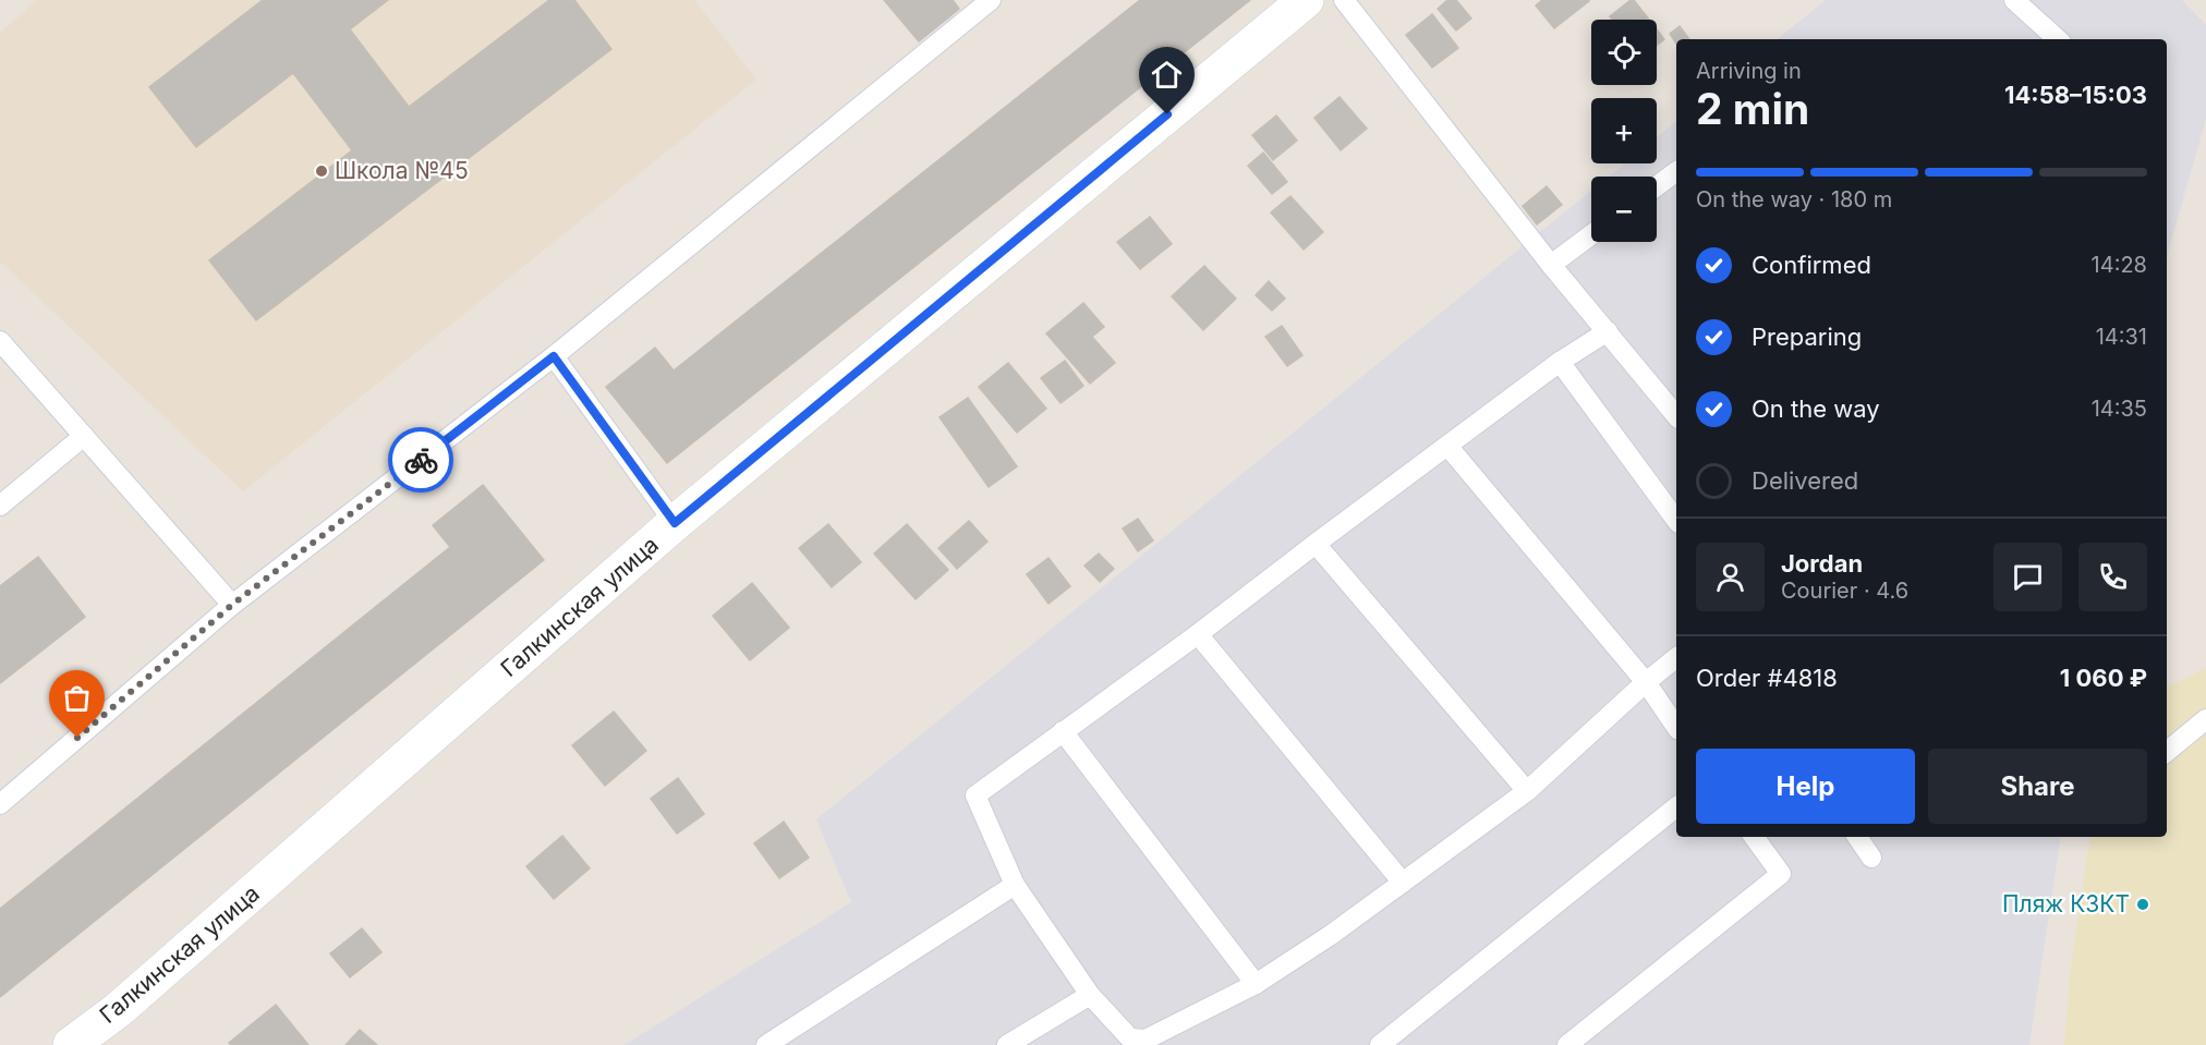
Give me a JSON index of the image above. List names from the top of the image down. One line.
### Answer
{"streets":{"street":["Галкинская улица"]},"places":["Школа №45","Пляж КЗКТ"],"page":{"map_buttons":["+","−"],"heading":["2 min","Arriving in","14:58–15:03"],"panel":["Jordan","Courier · 4.6","Order #4818","1 060 ₽"],"bar":"On the way · 180 m","list":[["Confirmed","14:28"],["Preparing","14:31"],["On the way","14:35"],"Delivered"],"buttons":["Help","Share"]}}
